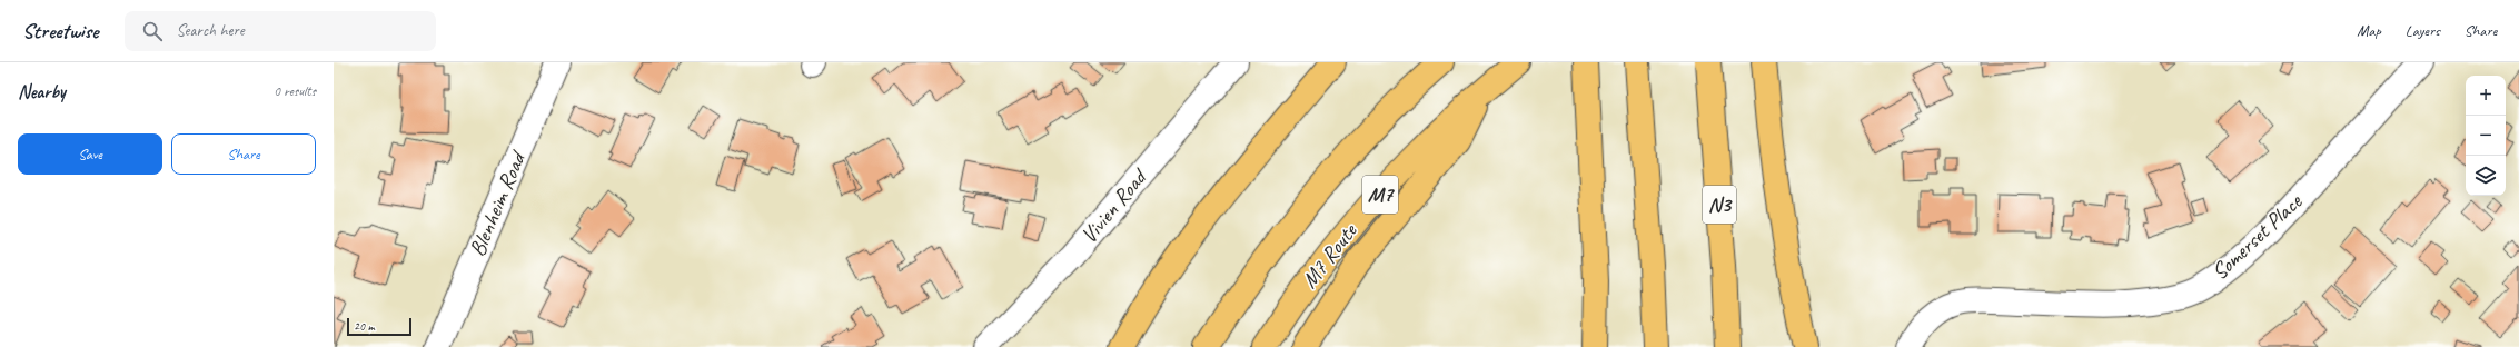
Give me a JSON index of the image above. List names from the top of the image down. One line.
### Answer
{"streets":{"highway":["M7","N3","M7 Route"],"street":["Blenheim Road","Vivien Road","Somerset Place"]},"scale_bar":"20 m","page":{"header":"Streetwise","search":"Search here","nav":["Map","Layers","Share"],"heading":["Nearby","0 results"],"map_buttons":["+","−"],"buttons":["Save","Share"],"scale":"20 m"}}
